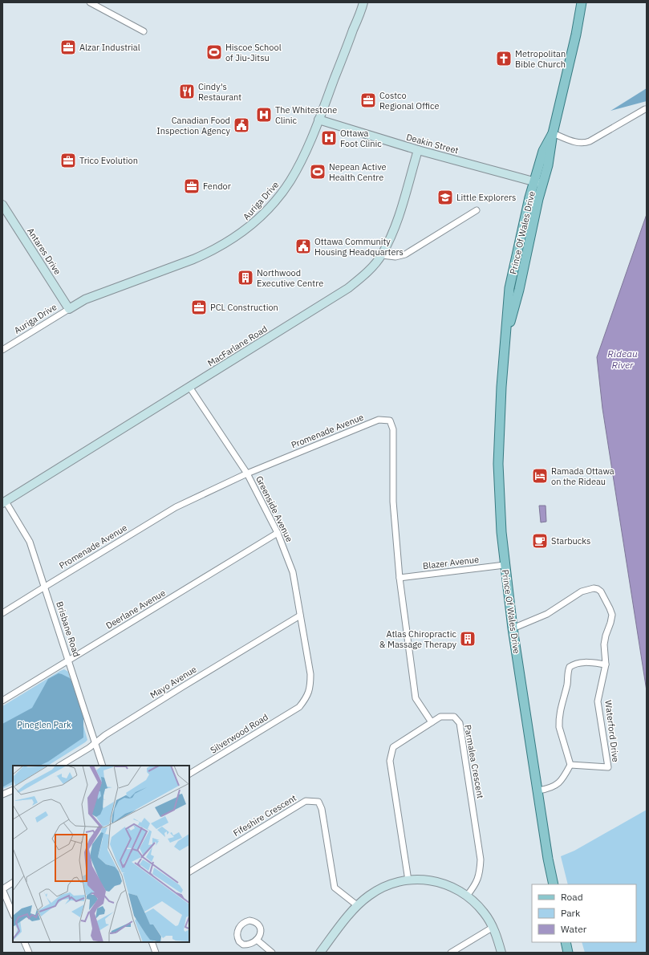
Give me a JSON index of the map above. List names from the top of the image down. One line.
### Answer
{"streets":{"main road":["Prince Of Wales Drive"],"street":["Deakin Street","Auriga Drive","Antares Drive","MacFarlane Road","Promenade Avenue","Greenside Avenue","Blazer Avenue","Deerlane Avenue","Brisbane Road","Mayo Avenue","Waterford Drive","Silverwood Road","Parmalea Crescent","Fifeshire Crescent"]},"crossings":[["Deakin Street","Auriga Drive"],["Deakin Street","Prince Of Wales Drive"],["Deakin Street","MacFarlane Road"],["Auriga Drive","Antares Drive"],["Prince Of Wales Drive","Blazer Avenue"],["Prince Of Wales Drive","Waterford Drive"],["MacFarlane Road","Greenside Avenue"],["MacFarlane Road","Brisbane Road"],["Promenade Avenue","Greenside Avenue"],["Promenade Avenue","Blazer Avenue"],["Promenade Avenue","Brisbane Road"],["Promenade Avenue","Parmalea Crescent"],["Greenside Avenue","Deerlane Avenue"],["Greenside Avenue","Mayo Avenue"],["Greenside Avenue","Silverwood Road"],["Deerlane Avenue","Brisbane Road"],["Brisbane Road","Mayo Avenue"]],"water":["Rideau River"],"parks":["Pineglen Park"],"places":{"office":["Alzar Industrial","Costco Regional Office","Trico Evolution","Fendor","PCL Construction"],"sports":["Hiscoe School of Jiu-Jitsu","Nepean Active Health Centre"],"church":["Metropolitan Bible Church"],"restaurant":["Cindy's Restaurant"],"hospital":["The Whitestone Clinic","Ottawa Foot Clinic"],"public building":["Canadian Food Inspection Agency","Ottawa Community Housing Headquarters"],"school or university":["Little Explorers"],"building":["Northwood Executive Centre","Atlas Chiropractic & Massage Therapy"],"hotel":["Ramada Ottawa on the Rideau"],"cafe":["Starbucks"]},"legend":["Road","Park","Water"]}
